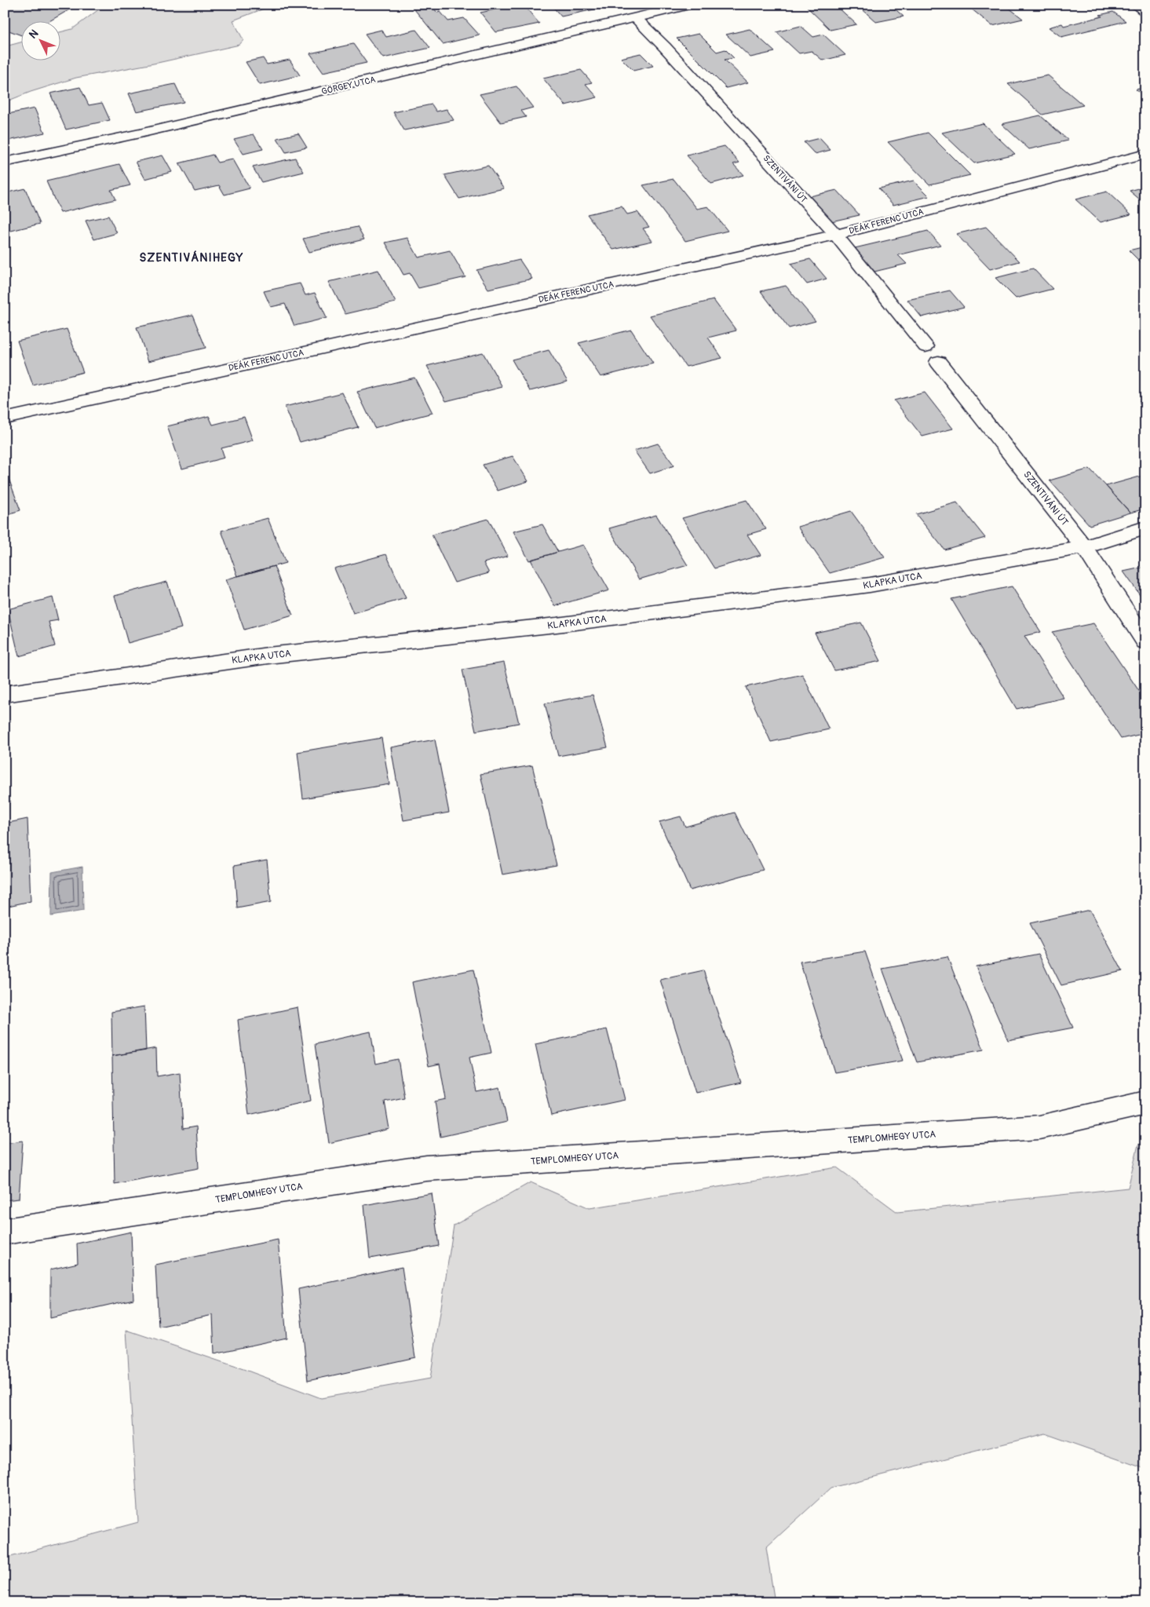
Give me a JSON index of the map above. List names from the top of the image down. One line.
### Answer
{"streets":{"street":["GÖRGEY UTCA","SZENTIVÁNI ÚT","DEÁK FERENC UTCA","KLAPKA UTCA","TEMPLOMHEGY UTCA"]},"crossings":[["GÖRGEY UTCA","SZENTIVÁNI ÚT"],["SZENTIVÁNI ÚT","DEÁK FERENC UTCA"],["SZENTIVÁNI ÚT","KLAPKA UTCA"]],"districts":["SZENTIVÁNIHEGY"],"north":"top left"}
